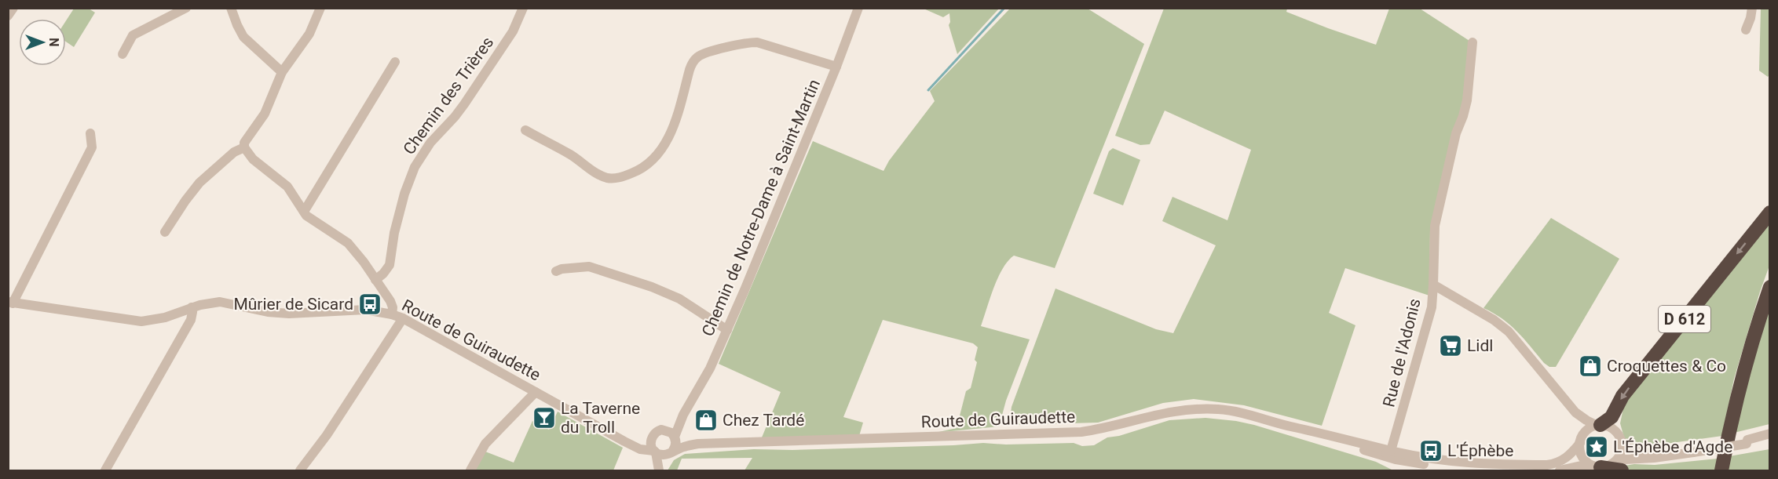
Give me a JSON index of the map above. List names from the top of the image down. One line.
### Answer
{"streets":{"highway":["D 612"],"street":["Chemin des Trières","Chemin de Notre-Dame à Saint-Martin","Route de Guiraudette","Rue de l'Adonis"]},"crossings":[["Chemin de Notre-Dame à Saint-Martin","Route de Guiraudette"],["D 612","Route de Guiraudette"],["D 612","Rue de l'Adonis"],["Route de Guiraudette","Rue de l'Adonis"]],"places":{"bus stop":["Mûrier de Sicard","L'Éphèbe"],"supermarket":["Lidl"],"shop":["Croquettes & Co","Chez Tardé"],"bar":["La Taverne du Troll"],"place":["L'Éphèbe d'Agde"]},"north":"right"}
